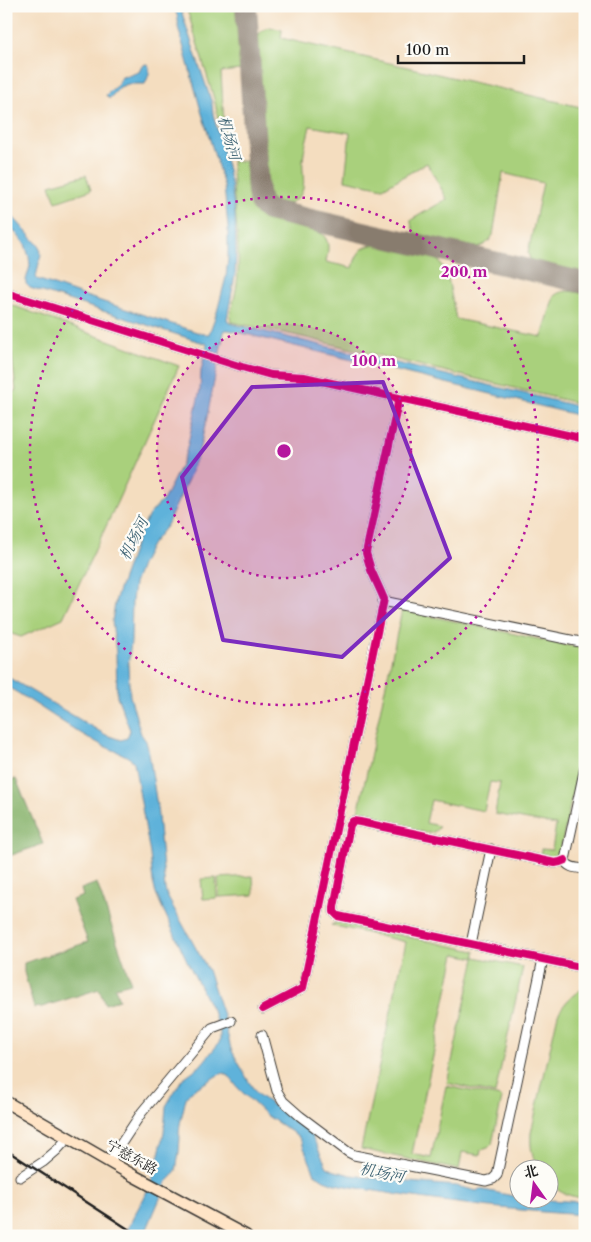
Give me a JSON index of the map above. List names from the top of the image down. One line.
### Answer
{"streets":{"main road":["宁慈东路"]},"water":["机场河"],"scale_bar":"100 m","north":"top","rings":["200 m","100 m"]}
